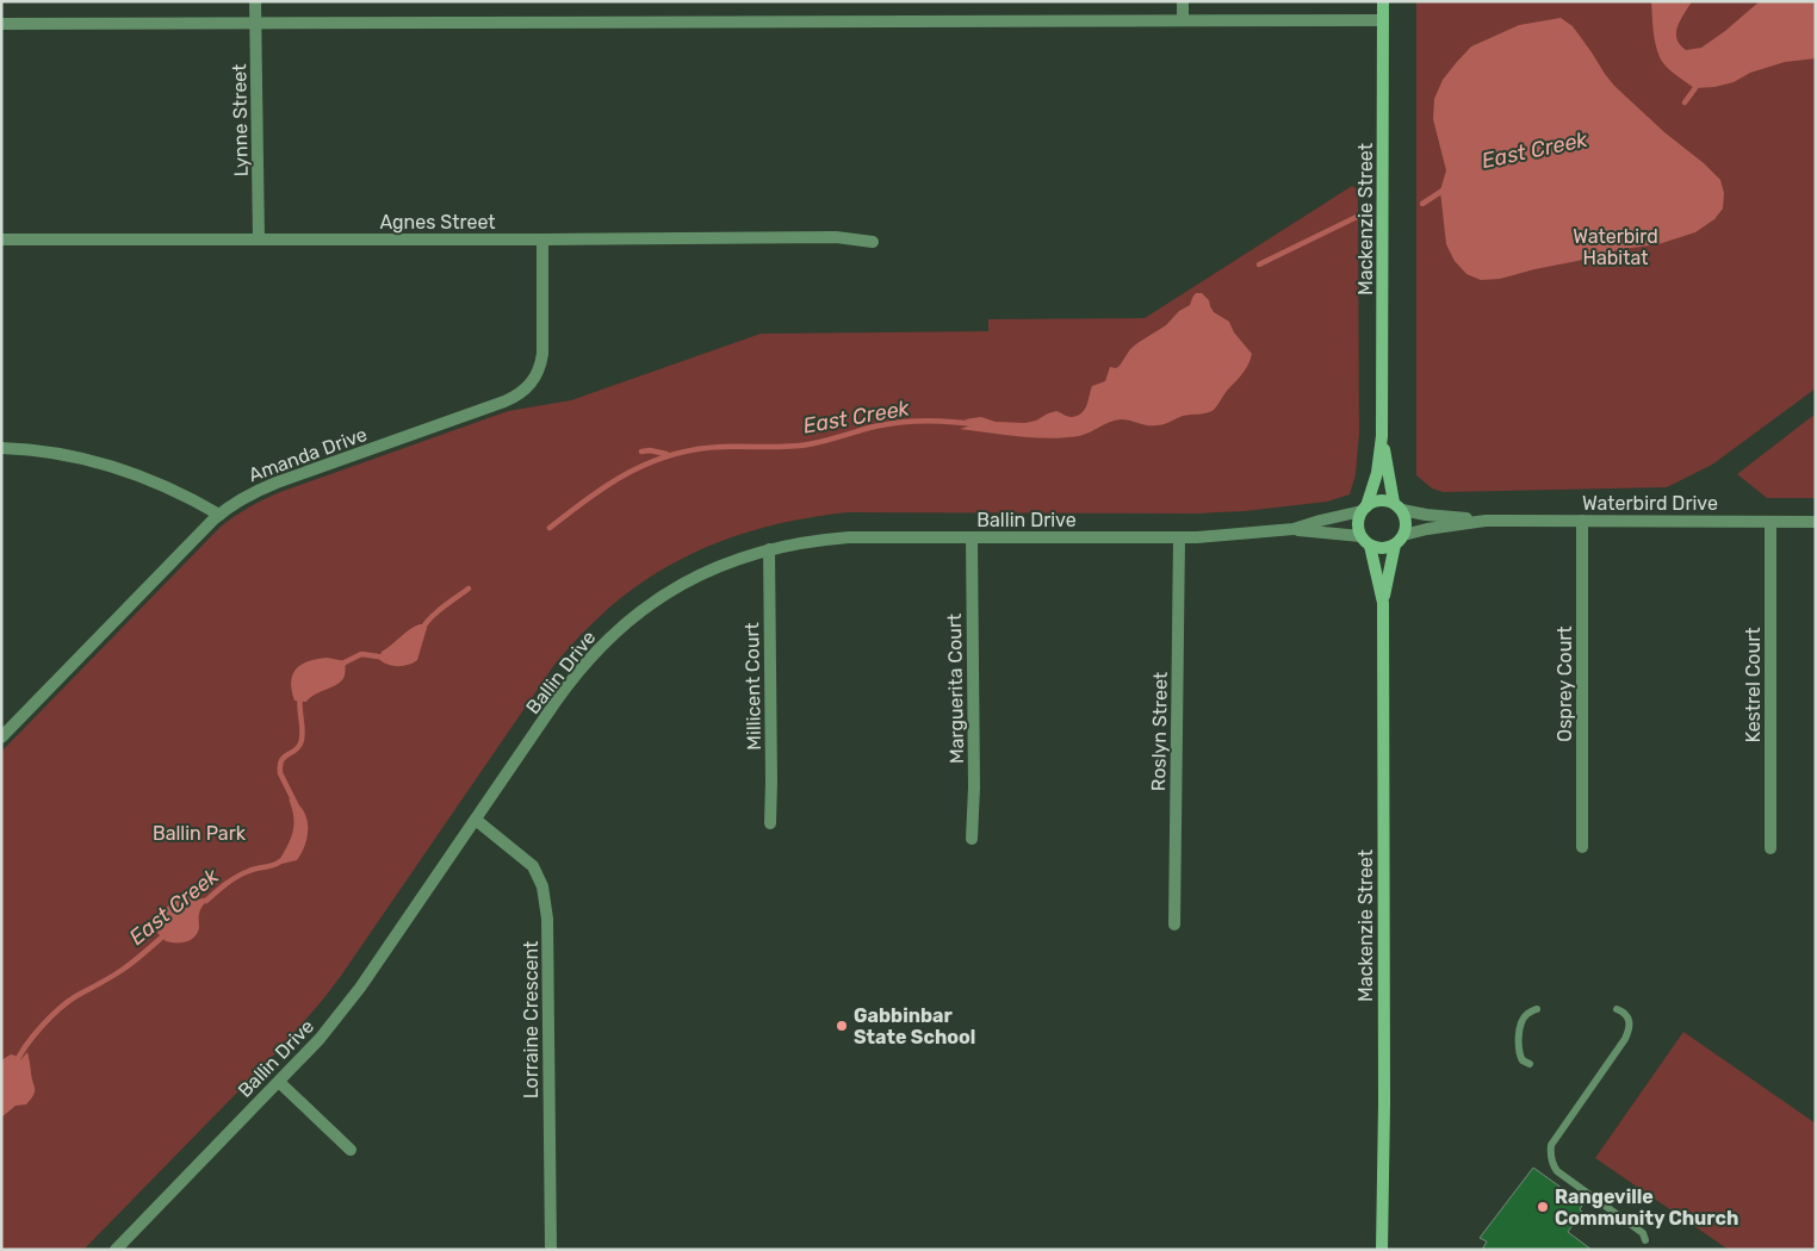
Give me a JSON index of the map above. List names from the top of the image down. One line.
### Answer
{"streets":{"main road":["Mackenzie Street"],"street":["Lynne Street","Agnes Street","Amanda Drive","Waterbird Drive","Ballin Drive","Osprey Court","Kestrel Court","Millicent Court","Marguerita Court","Roslyn Street","Lorraine Crescent"]},"crossings":[["Lynne Street","Agnes Street"],["Mackenzie Street","Waterbird Drive"],["Mackenzie Street","Ballin Drive"],["Agnes Street","Amanda Drive"],["Waterbird Drive","Ballin Drive"],["Waterbird Drive","Osprey Court"],["Waterbird Drive","Kestrel Court"],["Ballin Drive","Millicent Court"],["Ballin Drive","Marguerita Court"],["Ballin Drive","Roslyn Street"],["Ballin Drive","Lorraine Crescent"]],"water":["East Creek"],"parks":["Waterbird Habitat","Ballin Park"],"places":["Gabbinbar State School","Rangeville Community Church"]}
